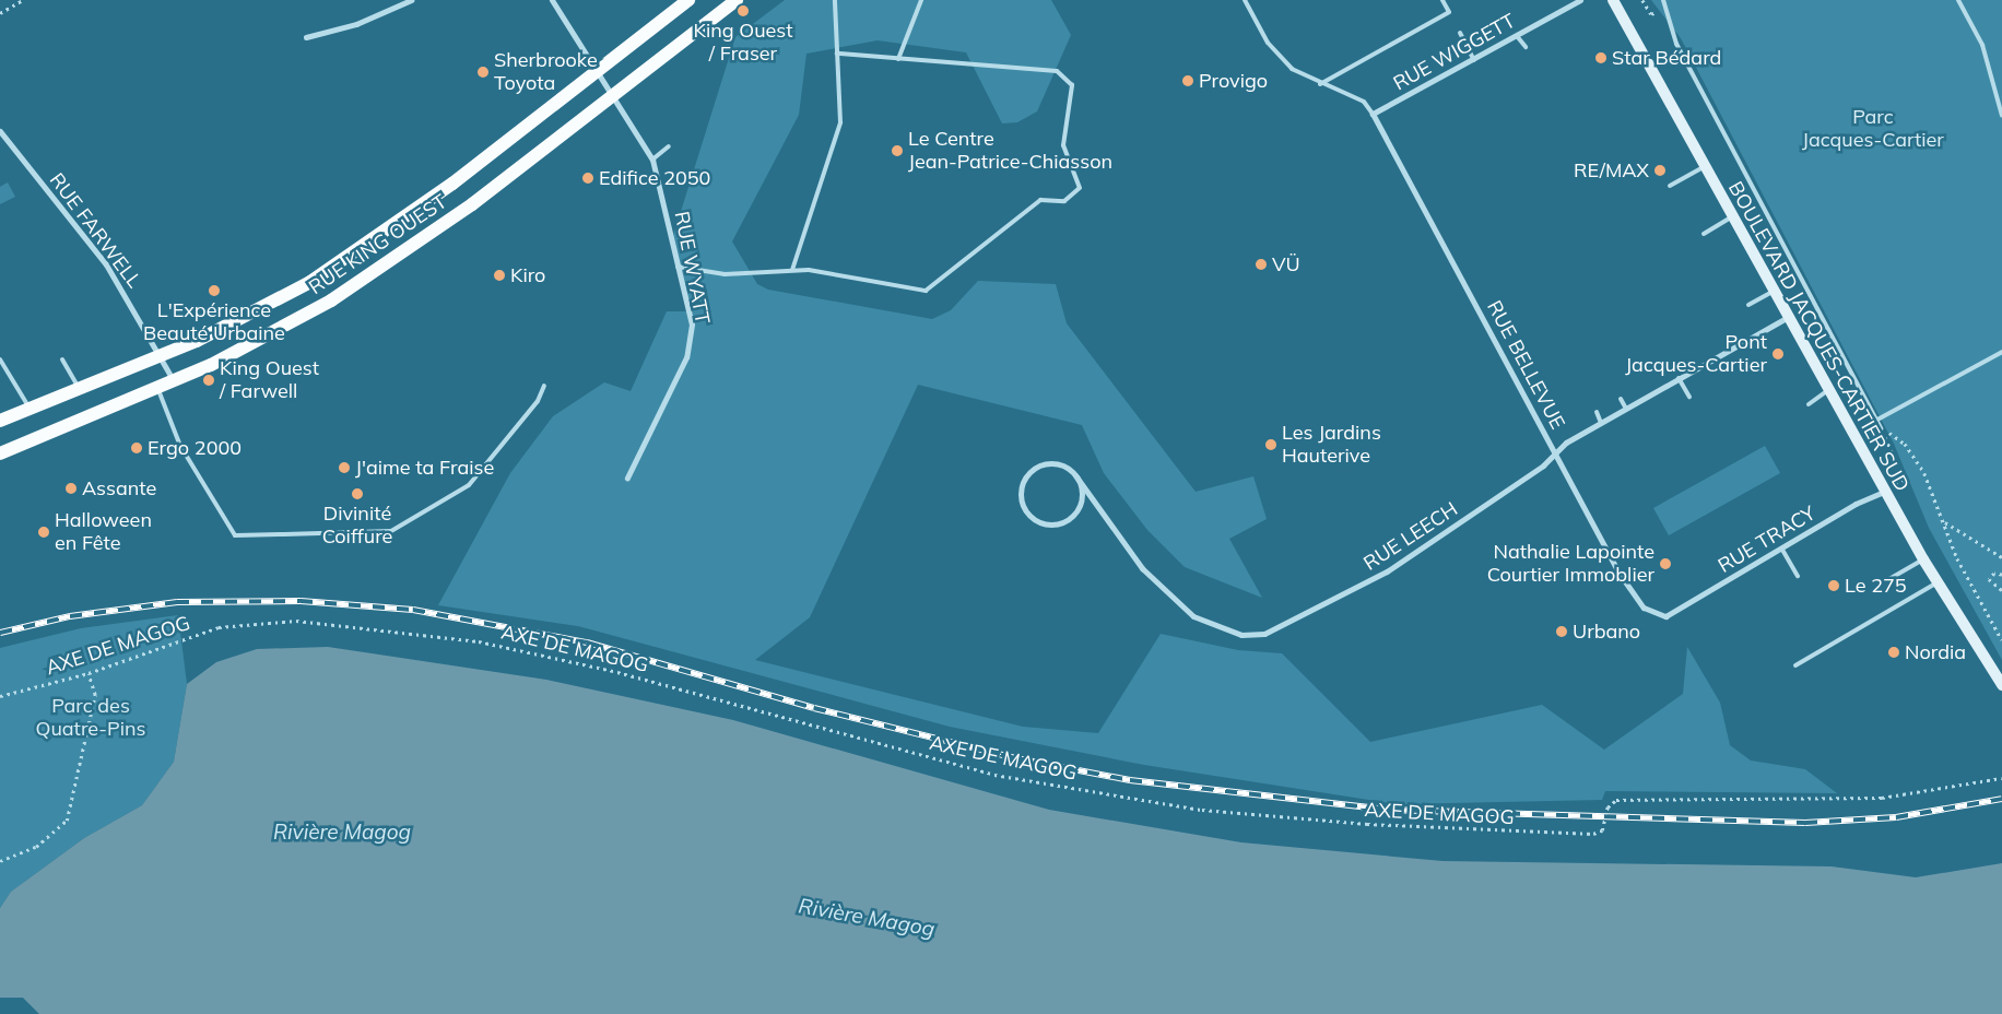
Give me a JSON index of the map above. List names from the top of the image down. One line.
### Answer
{"streets":{"main road":["RUE KING OUEST","BOULEVARD JACQUES-CARTIER SUD"],"street":["RUE WIGGETT","RUE FARWELL","RUE WYATT","RUE BELLEVUE","RUE LEECH","RUE TRACY"],"path":["AXE DE MAGOG"]},"crossings":[["RUE WIGGETT","RUE BELLEVUE"],["RUE FARWELL","RUE KING OUEST"],["RUE KING OUEST","RUE WYATT"],["BOULEVARD JACQUES-CARTIER SUD","RUE LEECH"],["BOULEVARD JACQUES-CARTIER SUD","RUE TRACY"],["RUE BELLEVUE","RUE LEECH"],["RUE BELLEVUE","RUE TRACY"]],"water":["Rivière Magog"],"parks":["Parc Jacques-Cartier","Parc des Quatre-Pins"],"places":["King Ouest / Fraser","Star Bédard","Sherbrooke Toyota","Provigo","Le Centre Jean-Patrice-Chiasson","RE/MAX","Edifice 2050","VÜ","Kiro","L'Expérience Beauté Urbaine","Pont Jacques-Cartier","King Ouest / Farwell","Les Jardins Hauterive","Ergo 2000","J'aime ta Fraise","Assante","Divinité Coiffure","Halloween en Fête","Nathalie Lapointe Courtier Immoblier","Le 275","Urbano","Nordia"]}
